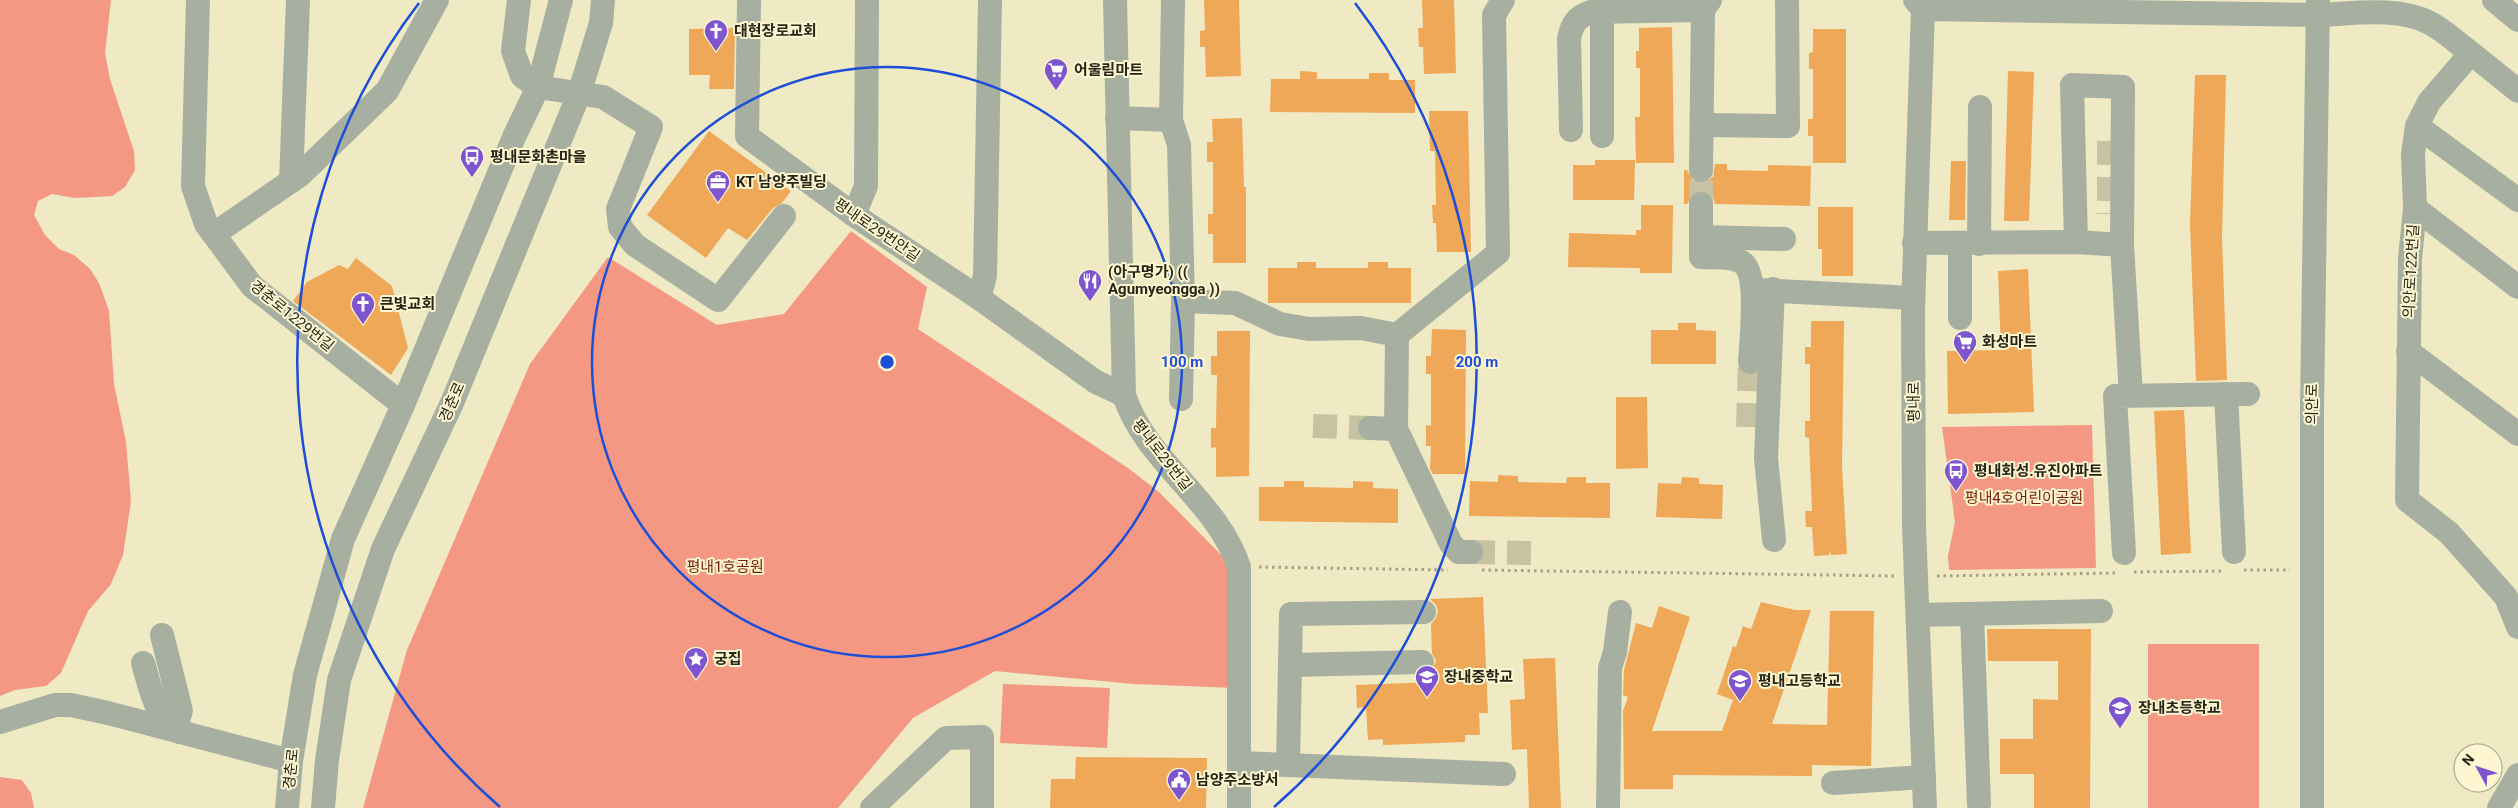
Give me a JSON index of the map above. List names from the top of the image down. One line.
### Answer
{"streets":{"street":["평내로29번안길","의안로122번길","경춘로1229번길","경춘로","평내로","의안로","평내로29번길"]},"crossings":[["평내로29번안길","평내로29번길"],["경춘로1229번길","경춘로"]],"parks":["평내4호어린이공원","평내1호공원"],"places":{"church":["대현장로교회","큰빛교회"],"supermarket":["어울림마트","화성마트"],"bus stop":["평내문화촌마을","평내화성.유진아파트"],"office":["KT 남양주빌딩"],"restaurant":["(아구명가) (( Agumyeongga ))"],"place":["궁집"],"school or university":["장내중학교","평내고등학교","장내초등학교"],"public building":["남양주소방서"]},"north":"top left","rings":["100 m","200 m"]}
